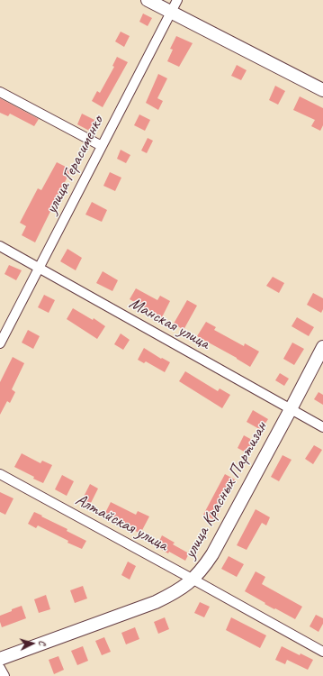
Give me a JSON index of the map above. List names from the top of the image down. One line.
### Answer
{"streets":{"main road":["улица Красных Партизан"],"street":["улица Герасименко","Манская улица","Алтайская улица"]},"crossings":[["улица Герасименко","Манская улица"],["Манская улица","улица Красных Партизан"],["улица Красных Партизан","Алтайская улица"]],"north":"right"}
